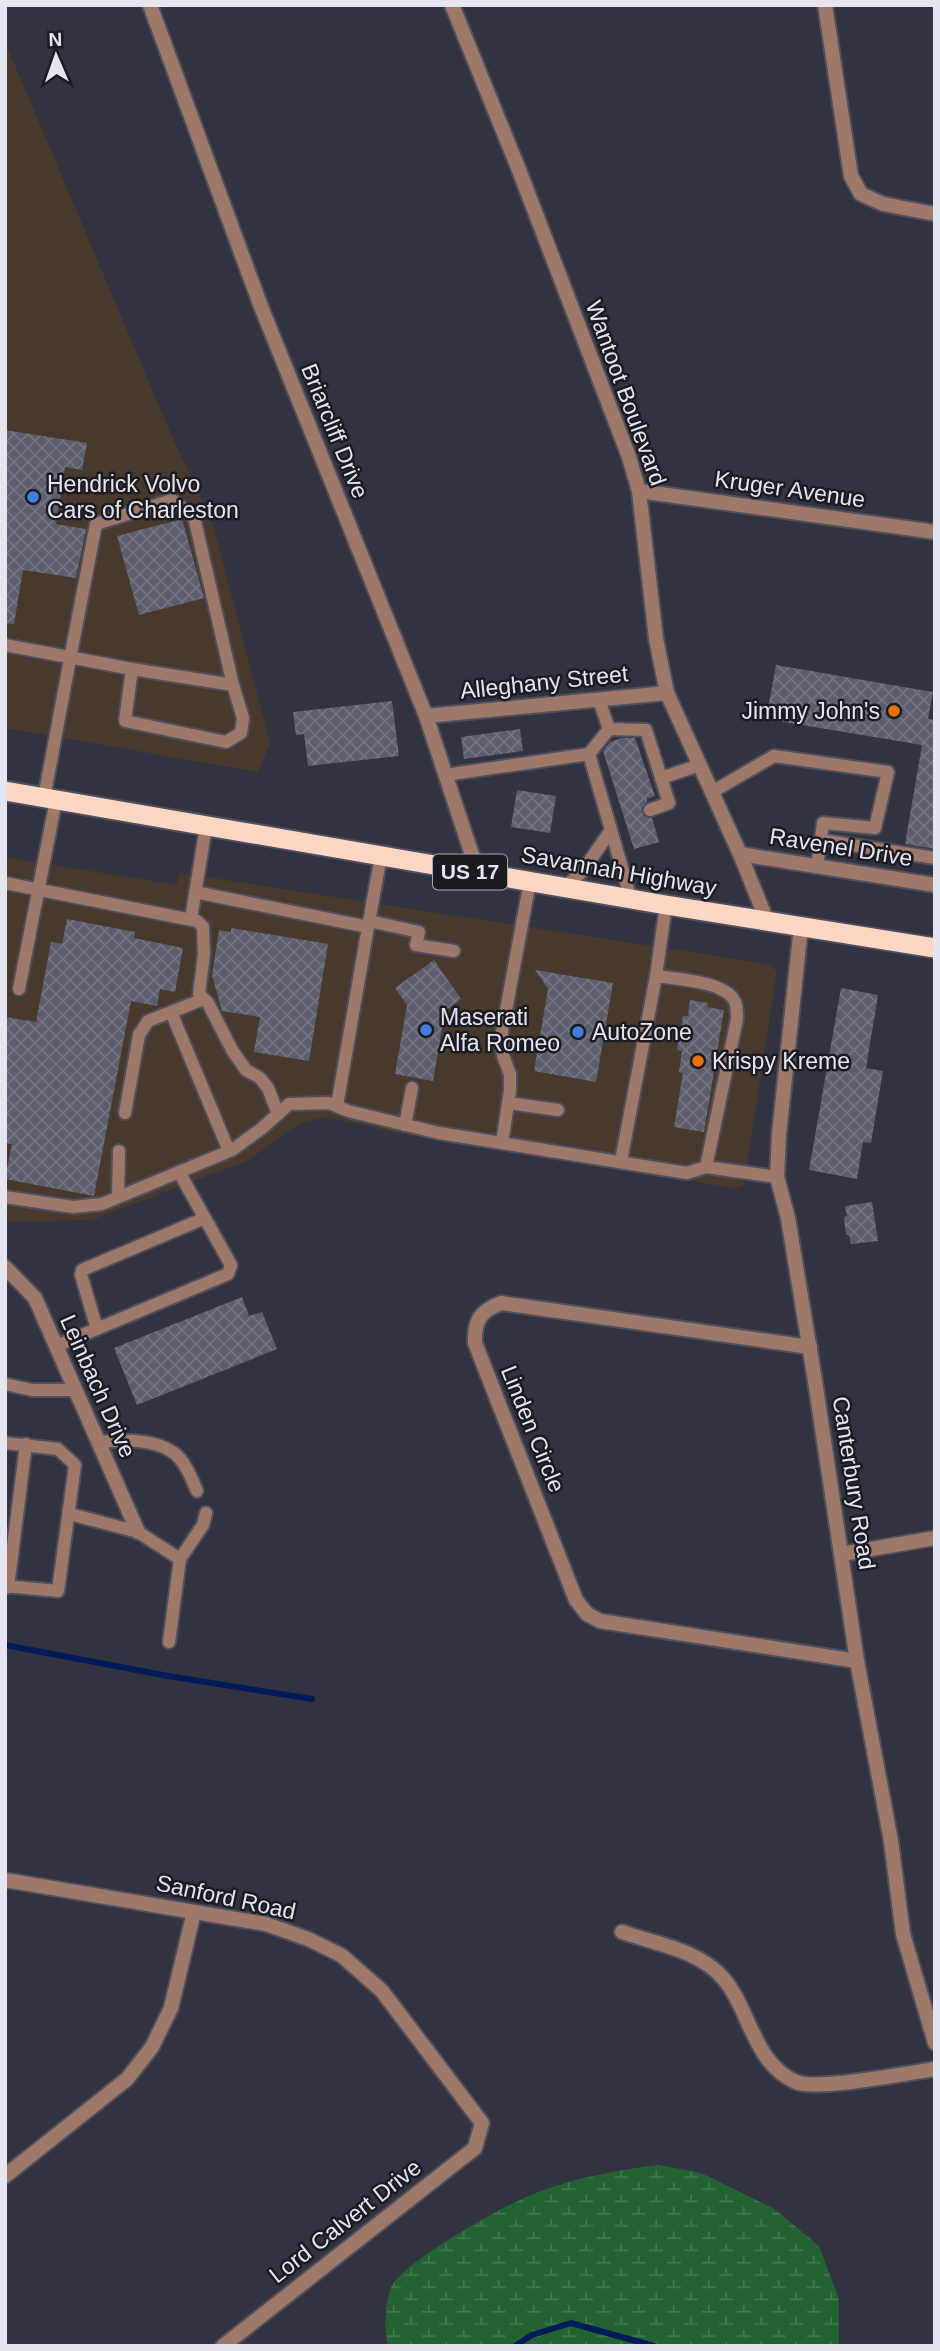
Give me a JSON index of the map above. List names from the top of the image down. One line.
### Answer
{"streets":{"highway":["Savannah Highway","US 17"],"street":["Wantoot Boulevard","Briarcliff Drive","Kruger Avenue","Alleghany Street","Ravenel Drive","Leinbach Drive","Linden Circle","Canterbury Road","Sanford Road","Lord Calvert Drive"]},"crossings":[["Wantoot Boulevard","Kruger Avenue"],["Wantoot Boulevard","Alleghany Street"],["Wantoot Boulevard","Ravenel Drive"],["Wantoot Boulevard","Savannah Highway"],["Briarcliff Drive","Alleghany Street"],["Briarcliff Drive","Savannah Highway"],["Savannah Highway","Canterbury Road"],["Linden Circle","Canterbury Road"],["Sanford Road","Lord Calvert Drive"]],"places":["Hendrick Volvo Cars of Charleston","Jimmy John's","Maserati Alfa Romeo","AutoZone","Krispy Kreme"],"north":"top"}
